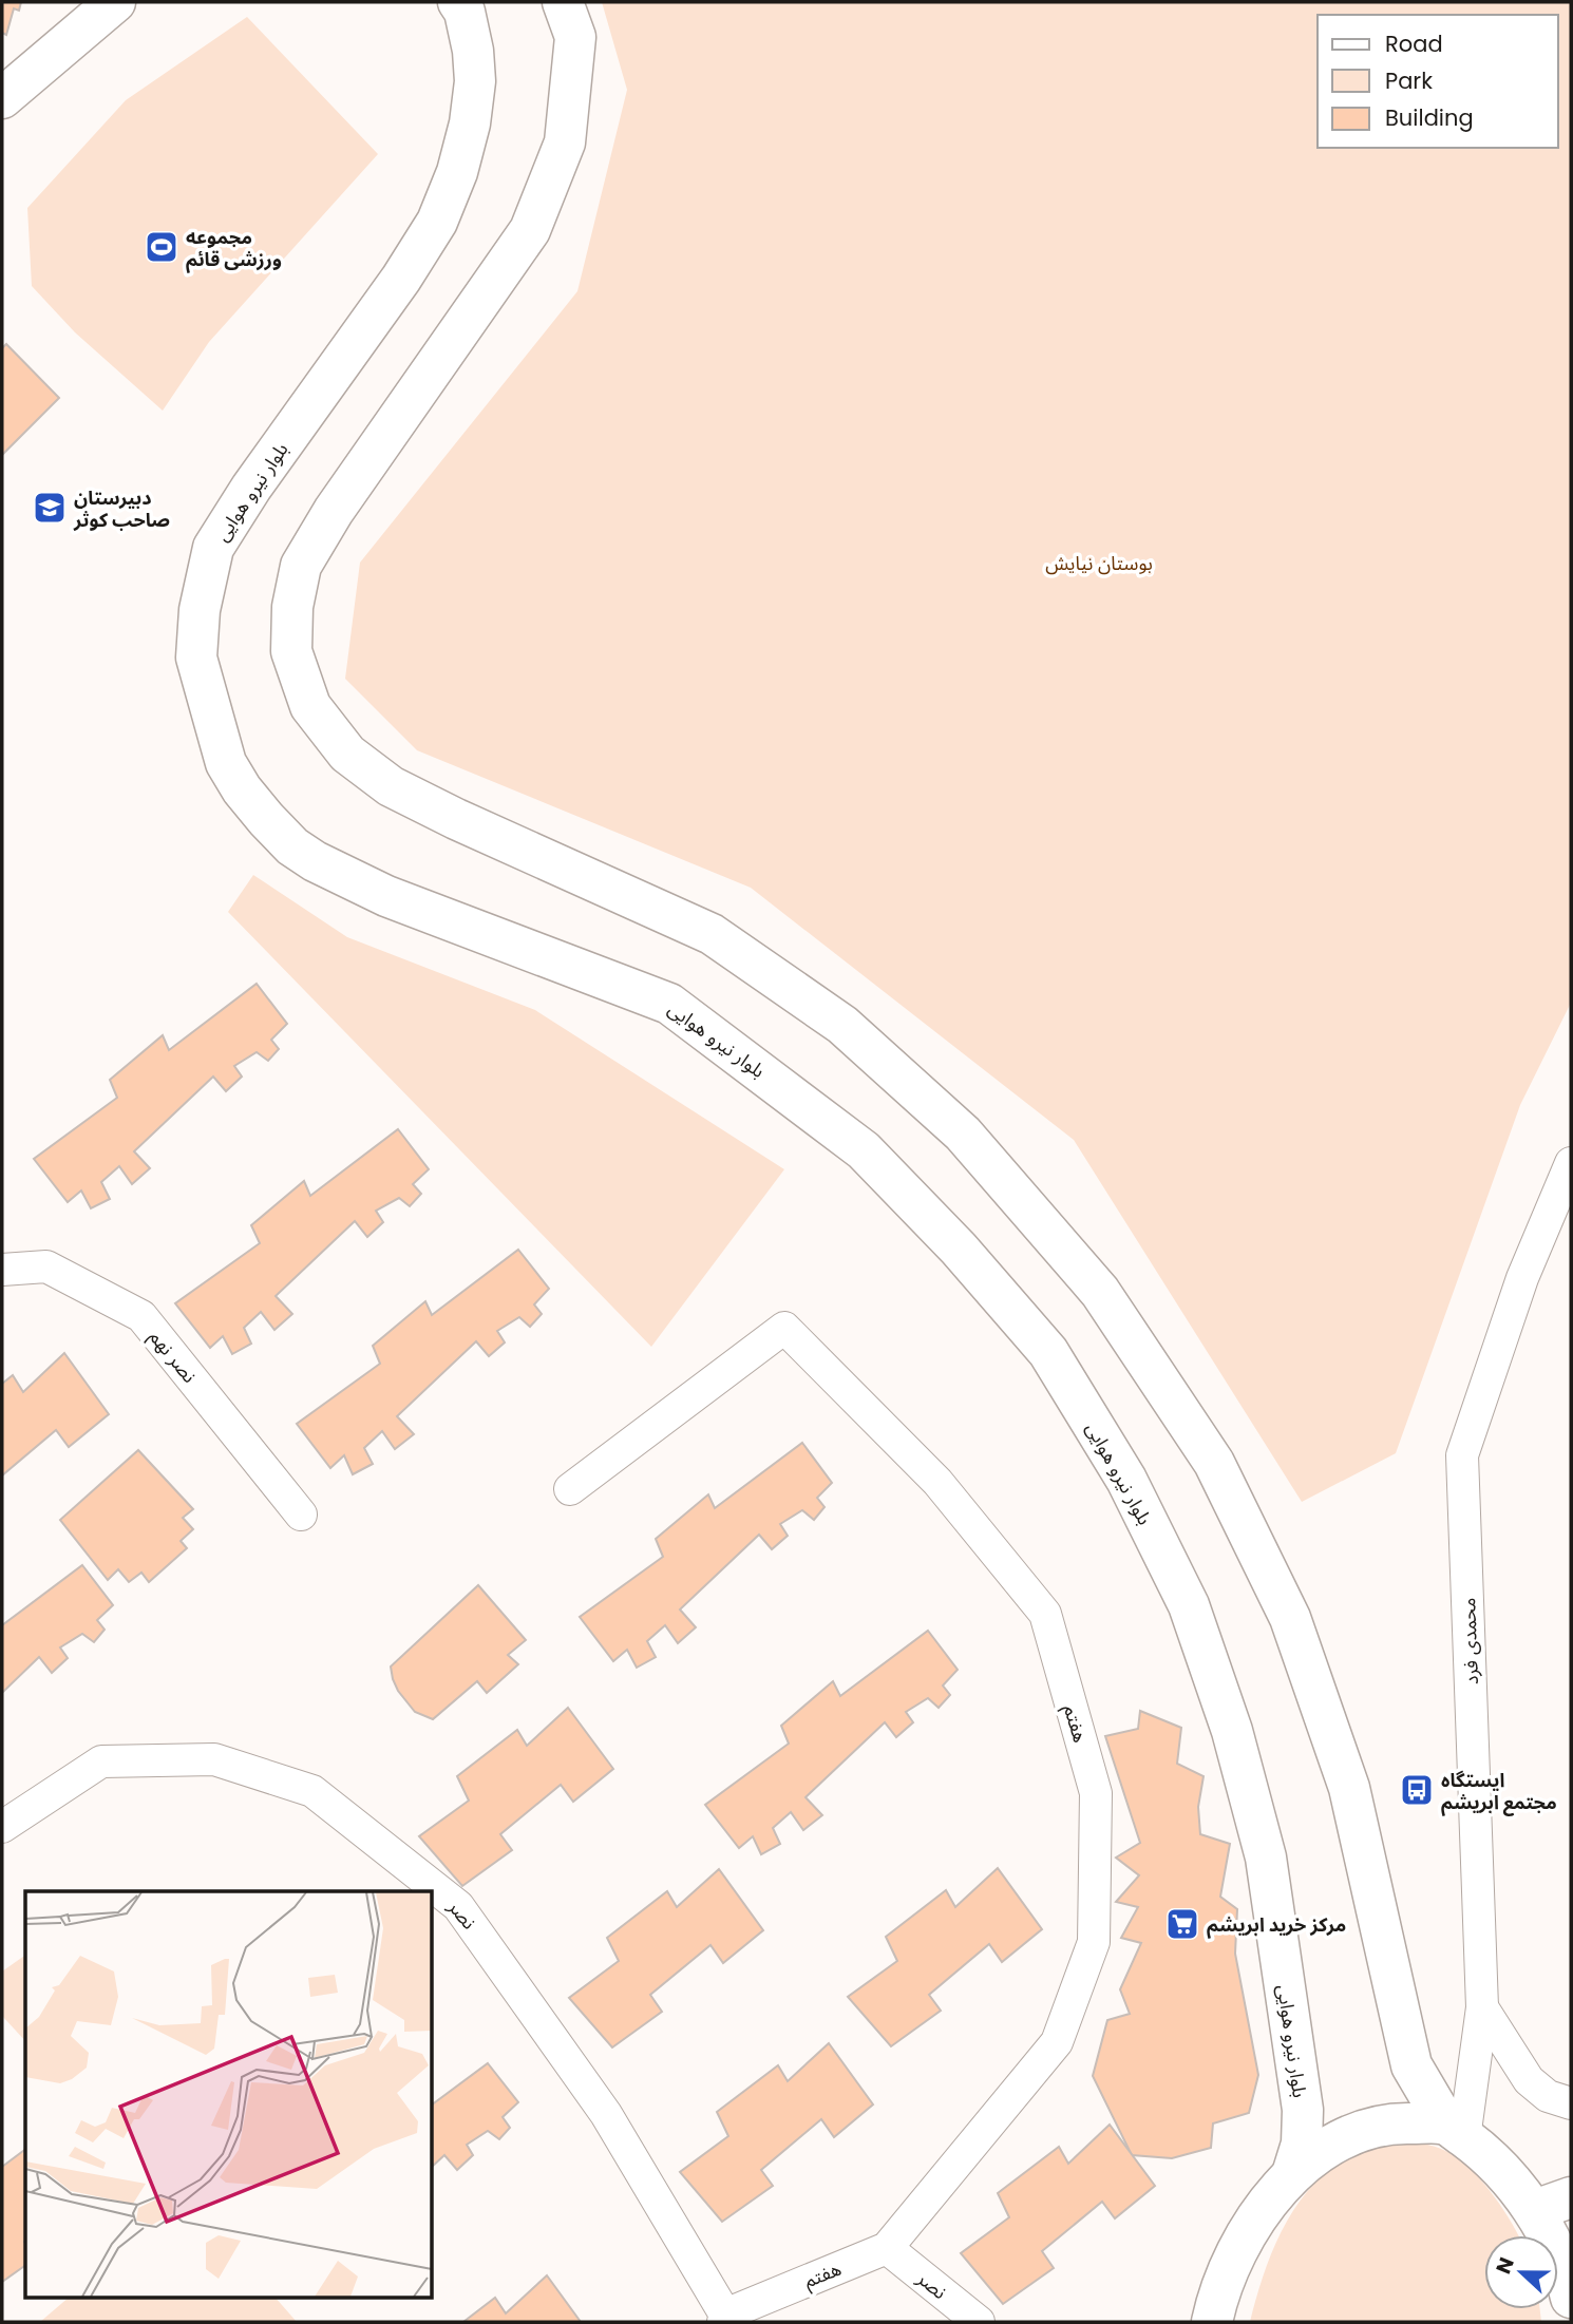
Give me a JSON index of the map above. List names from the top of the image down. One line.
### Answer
{"streets":{"main road":["بلوار نیرو هوایی"],"street":["نصر نهم","محمدی فرد","هفتم","نصر"]},"crossings":[["هفتم","نصر"]],"parks":["بوستان نیایش"],"places":{"sports":["مجموعه ورزشی قائم"],"school or university":["دبيرستان صاحب كوثر"],"bus stop":["ایستگاه مجتمع ابریشم"],"supermarket":["مرکز خرید ابریشم"]},"legend":["Road","Park","Building"],"north":"left"}
